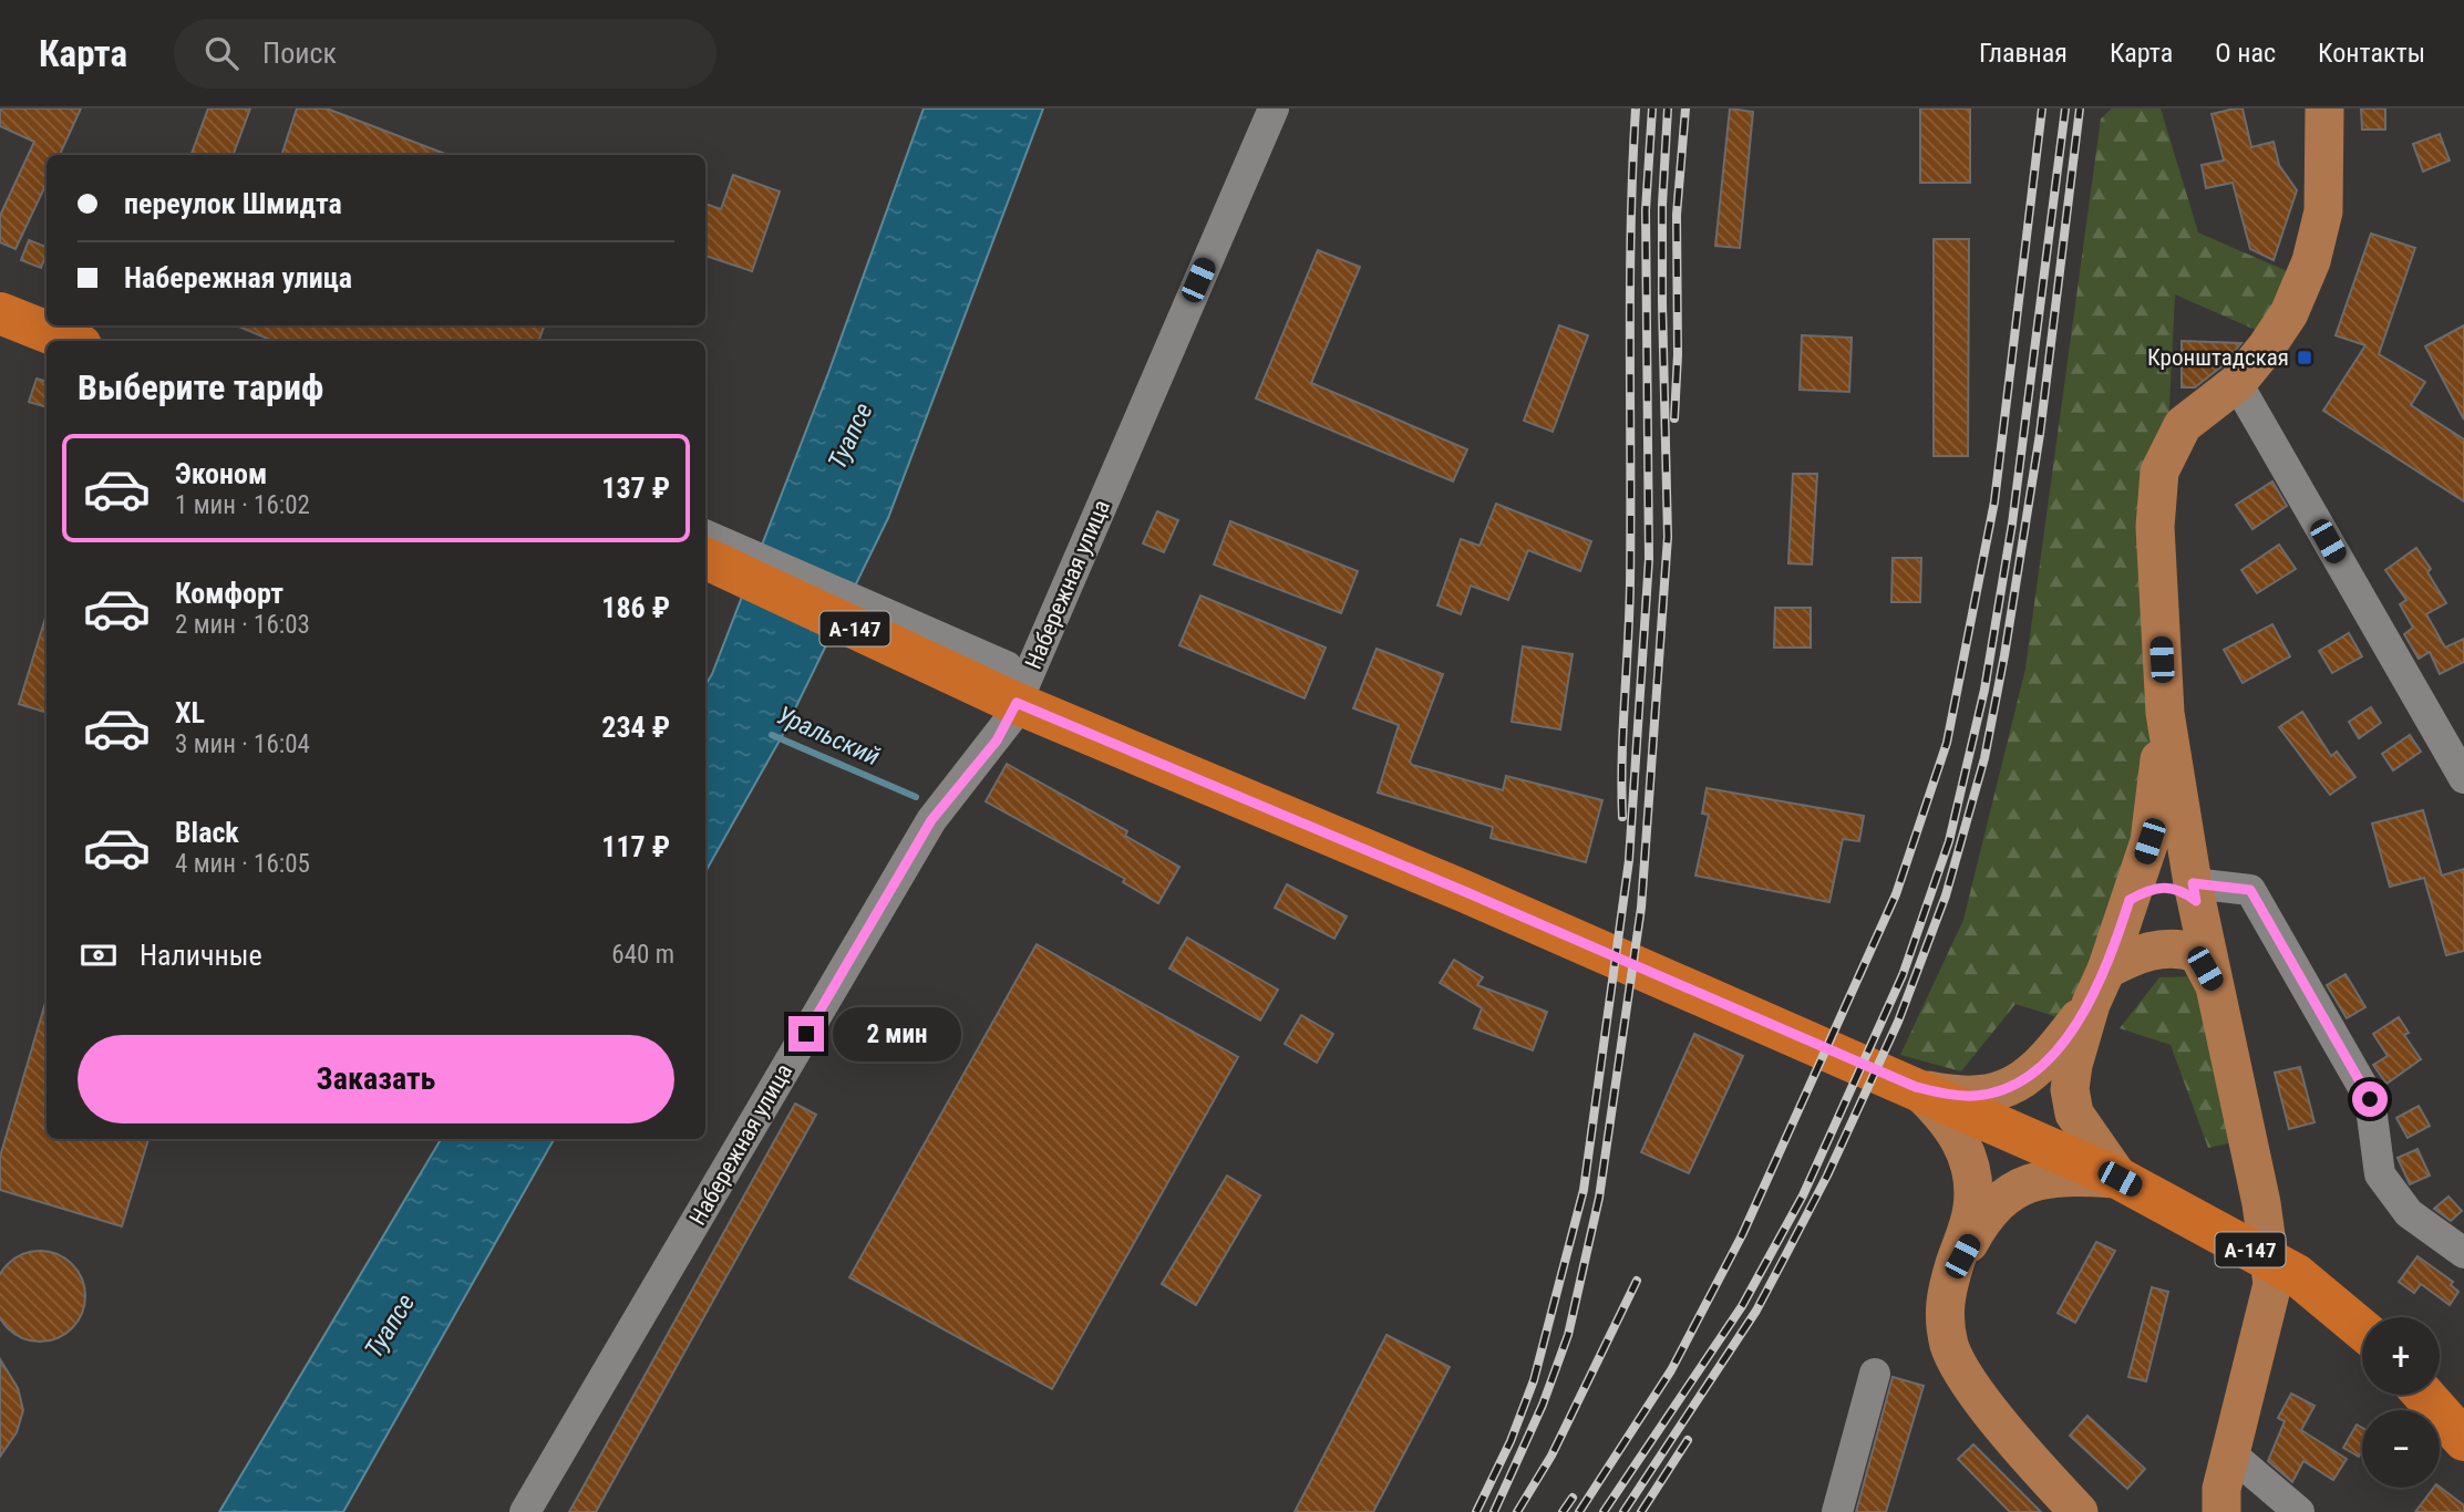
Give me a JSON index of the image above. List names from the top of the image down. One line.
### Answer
{"streets":{"highway":["А-147"],"street":["Набережная улица"]},"crossings":[["Набережная улица","А-147"]],"water":["Туапсе","Уральский"],"places":{"transit":["Кронштадская"]},"page":{"header":"Карта","search":"Поиск","nav":["Главная","Карта","О нас","Контакты"],"banner":["переулок Шмидта","Набережная улица"],"heading":"Выберите тариф","list":[{"name":"Эконом","note":"1 мин · 16:02","value":"137 ₽"},{"name":"Комфорт","note":"2 мин · 16:03","value":"186 ₽"},{"name":"XL","note":"3 мин · 16:04","value":"234 ₽"},{"name":"Black","note":"4 мин · 16:05","value":"117 ₽"}],"pay":["Наличные","640 m"],"bubble":"2 мин","buttons":"Заказать","map_buttons":["+","−"]}}
